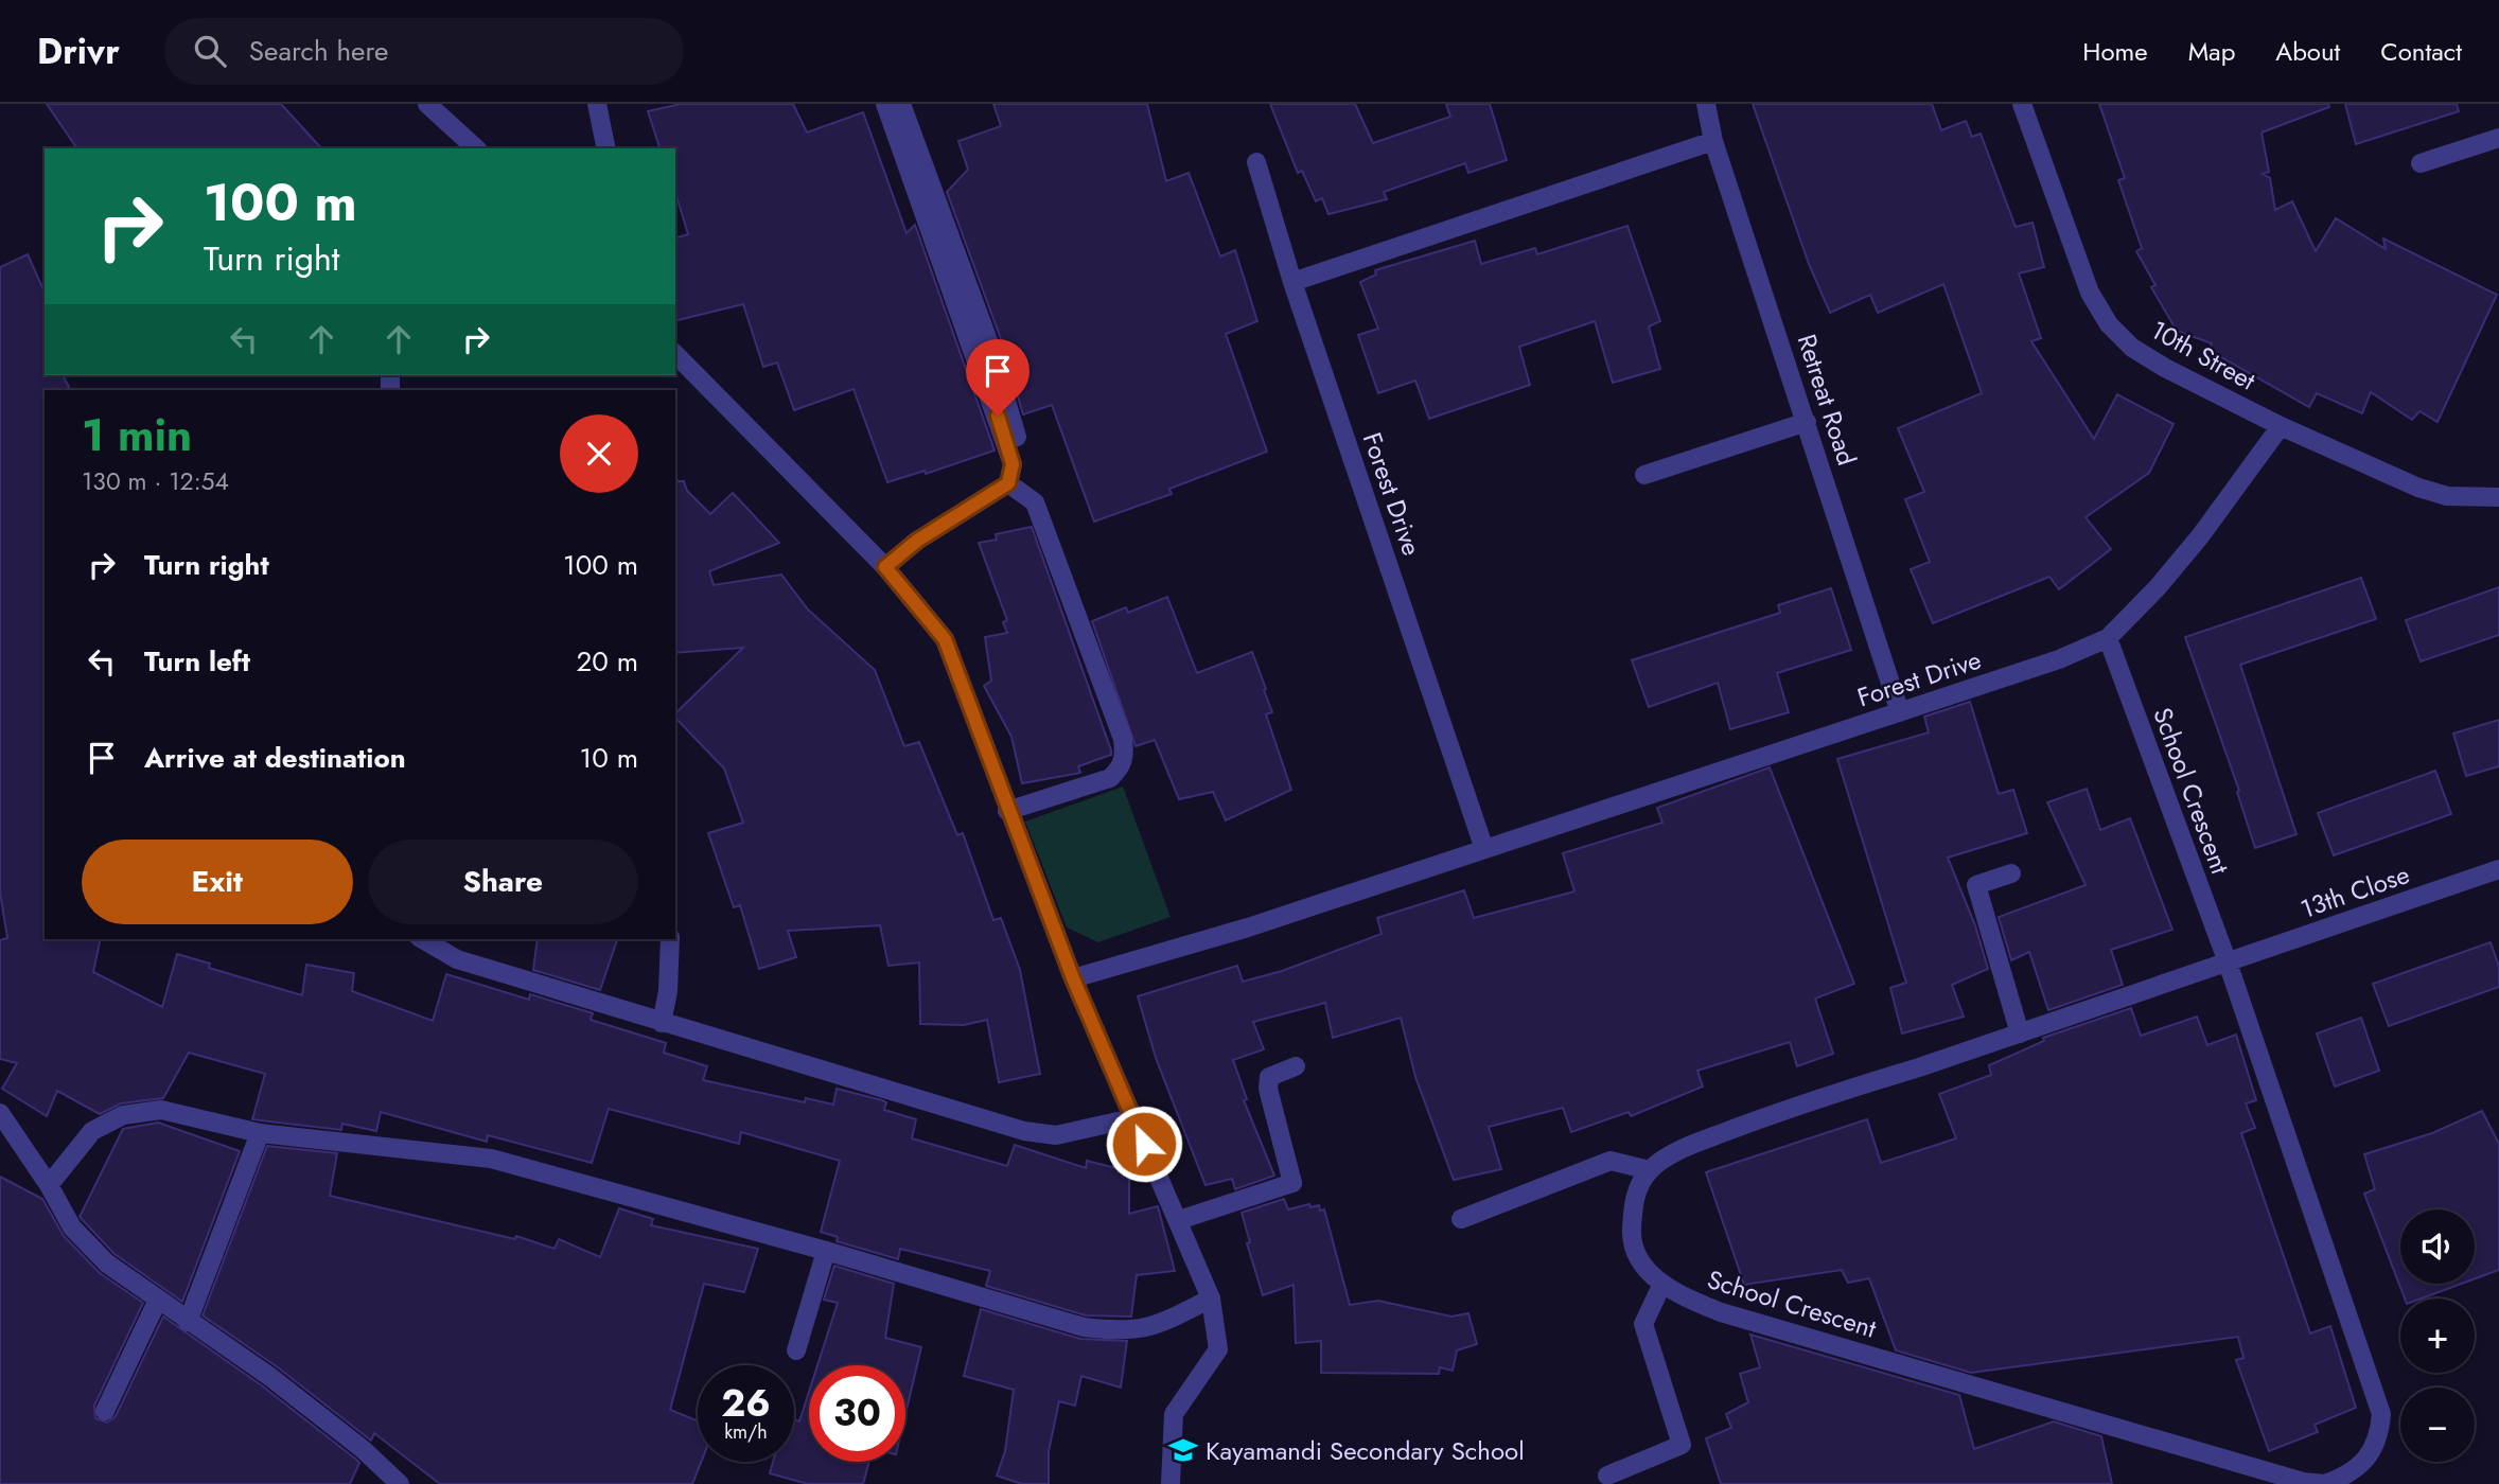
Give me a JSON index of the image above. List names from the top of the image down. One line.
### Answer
{"streets":{"street":["10th Street","Retreat Road","Forest Drive","School Crescent","13th Close"]},"crossings":[["10th Street","Forest Drive"],["Retreat Road","Forest Drive"],["Forest Drive","School Crescent"],["School Crescent","13th Close"]],"places":{"school or university":["Kayamandi Secondary School"]},"page":{"header":"Drivr","search":"Search here","nav":["Home","Map","About","Contact"],"turn":["100 m","Turn right"],"heading":["1 min","130 m · 12:54"],"list":[{"name":"Turn right","value":"100 m"},{"name":"Turn left","value":"20 m"},{"name":"Arrive at destination","value":"10 m"}],"buttons":["Exit","Share"],"map_buttons":["+","−"],"speed":"26 km/h","limit":"30"}}
